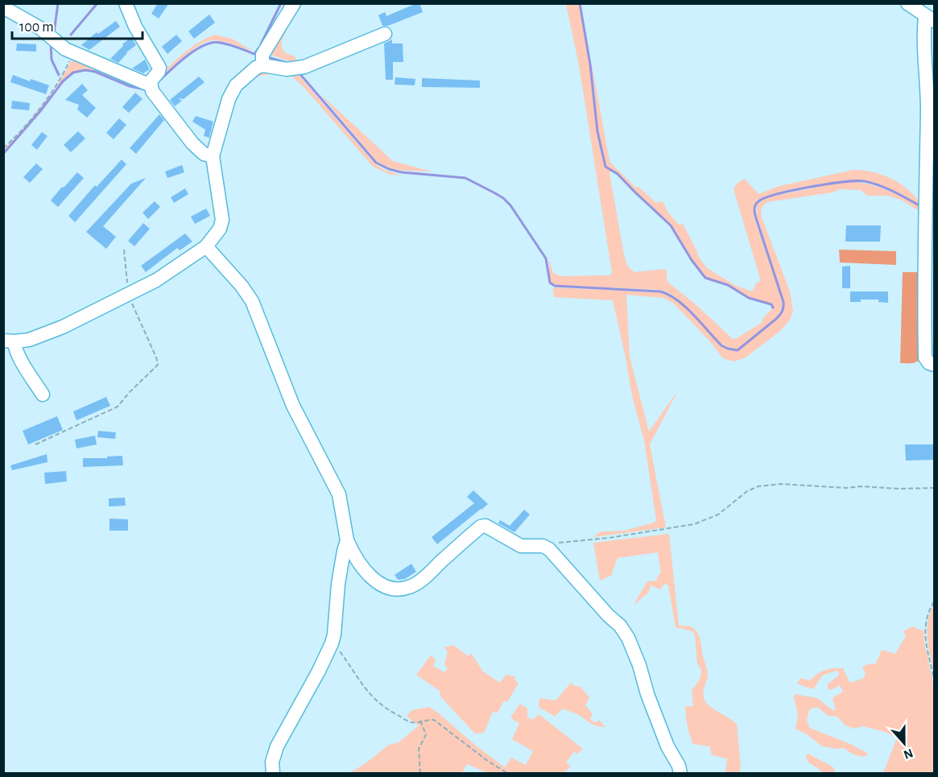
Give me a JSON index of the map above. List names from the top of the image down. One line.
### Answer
{"scale_bar":"100 m","north":"bottom"}
